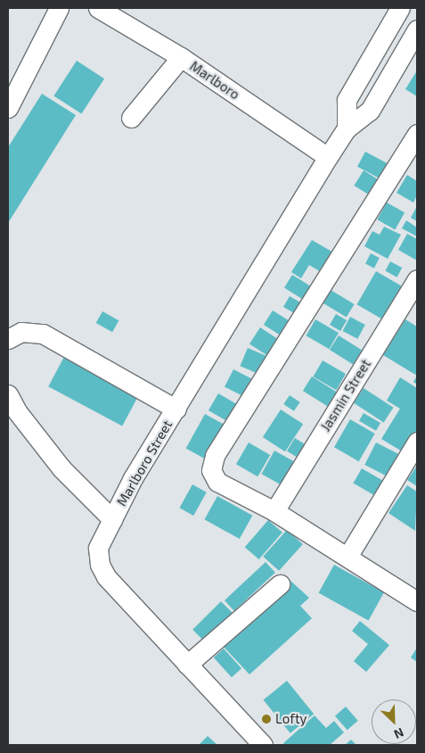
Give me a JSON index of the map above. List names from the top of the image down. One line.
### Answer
{"streets":{"street":["Marlboro","Jasmin Street","Marlboro Street"]},"crossings":[["Marlboro","Marlboro Street"]],"places":["Lofty"],"north":"bottom right"}
